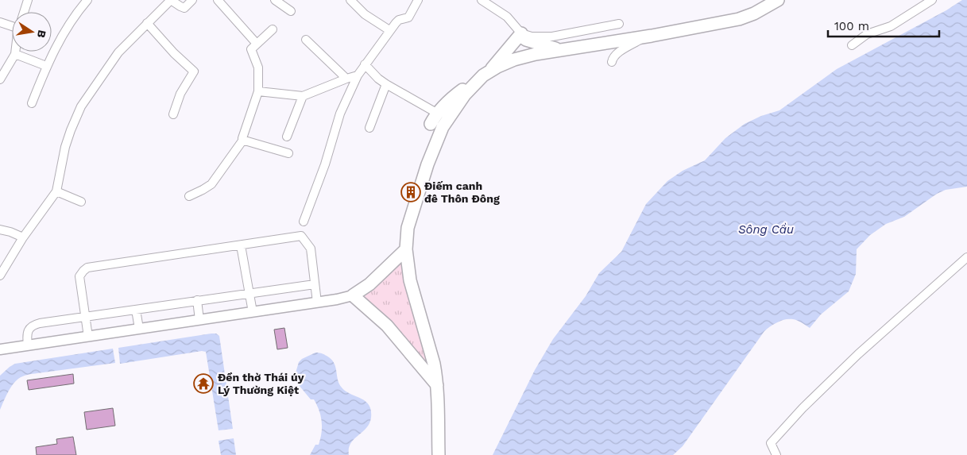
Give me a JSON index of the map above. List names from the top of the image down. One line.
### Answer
{"water":["Sông Cầu"],"places":{"building":["Điếm canh đê Thôn Đông"],"temple":["Đền thờ Thái úy Lý Thường Kiệt"]},"scale_bar":"100 m","north":"right"}
